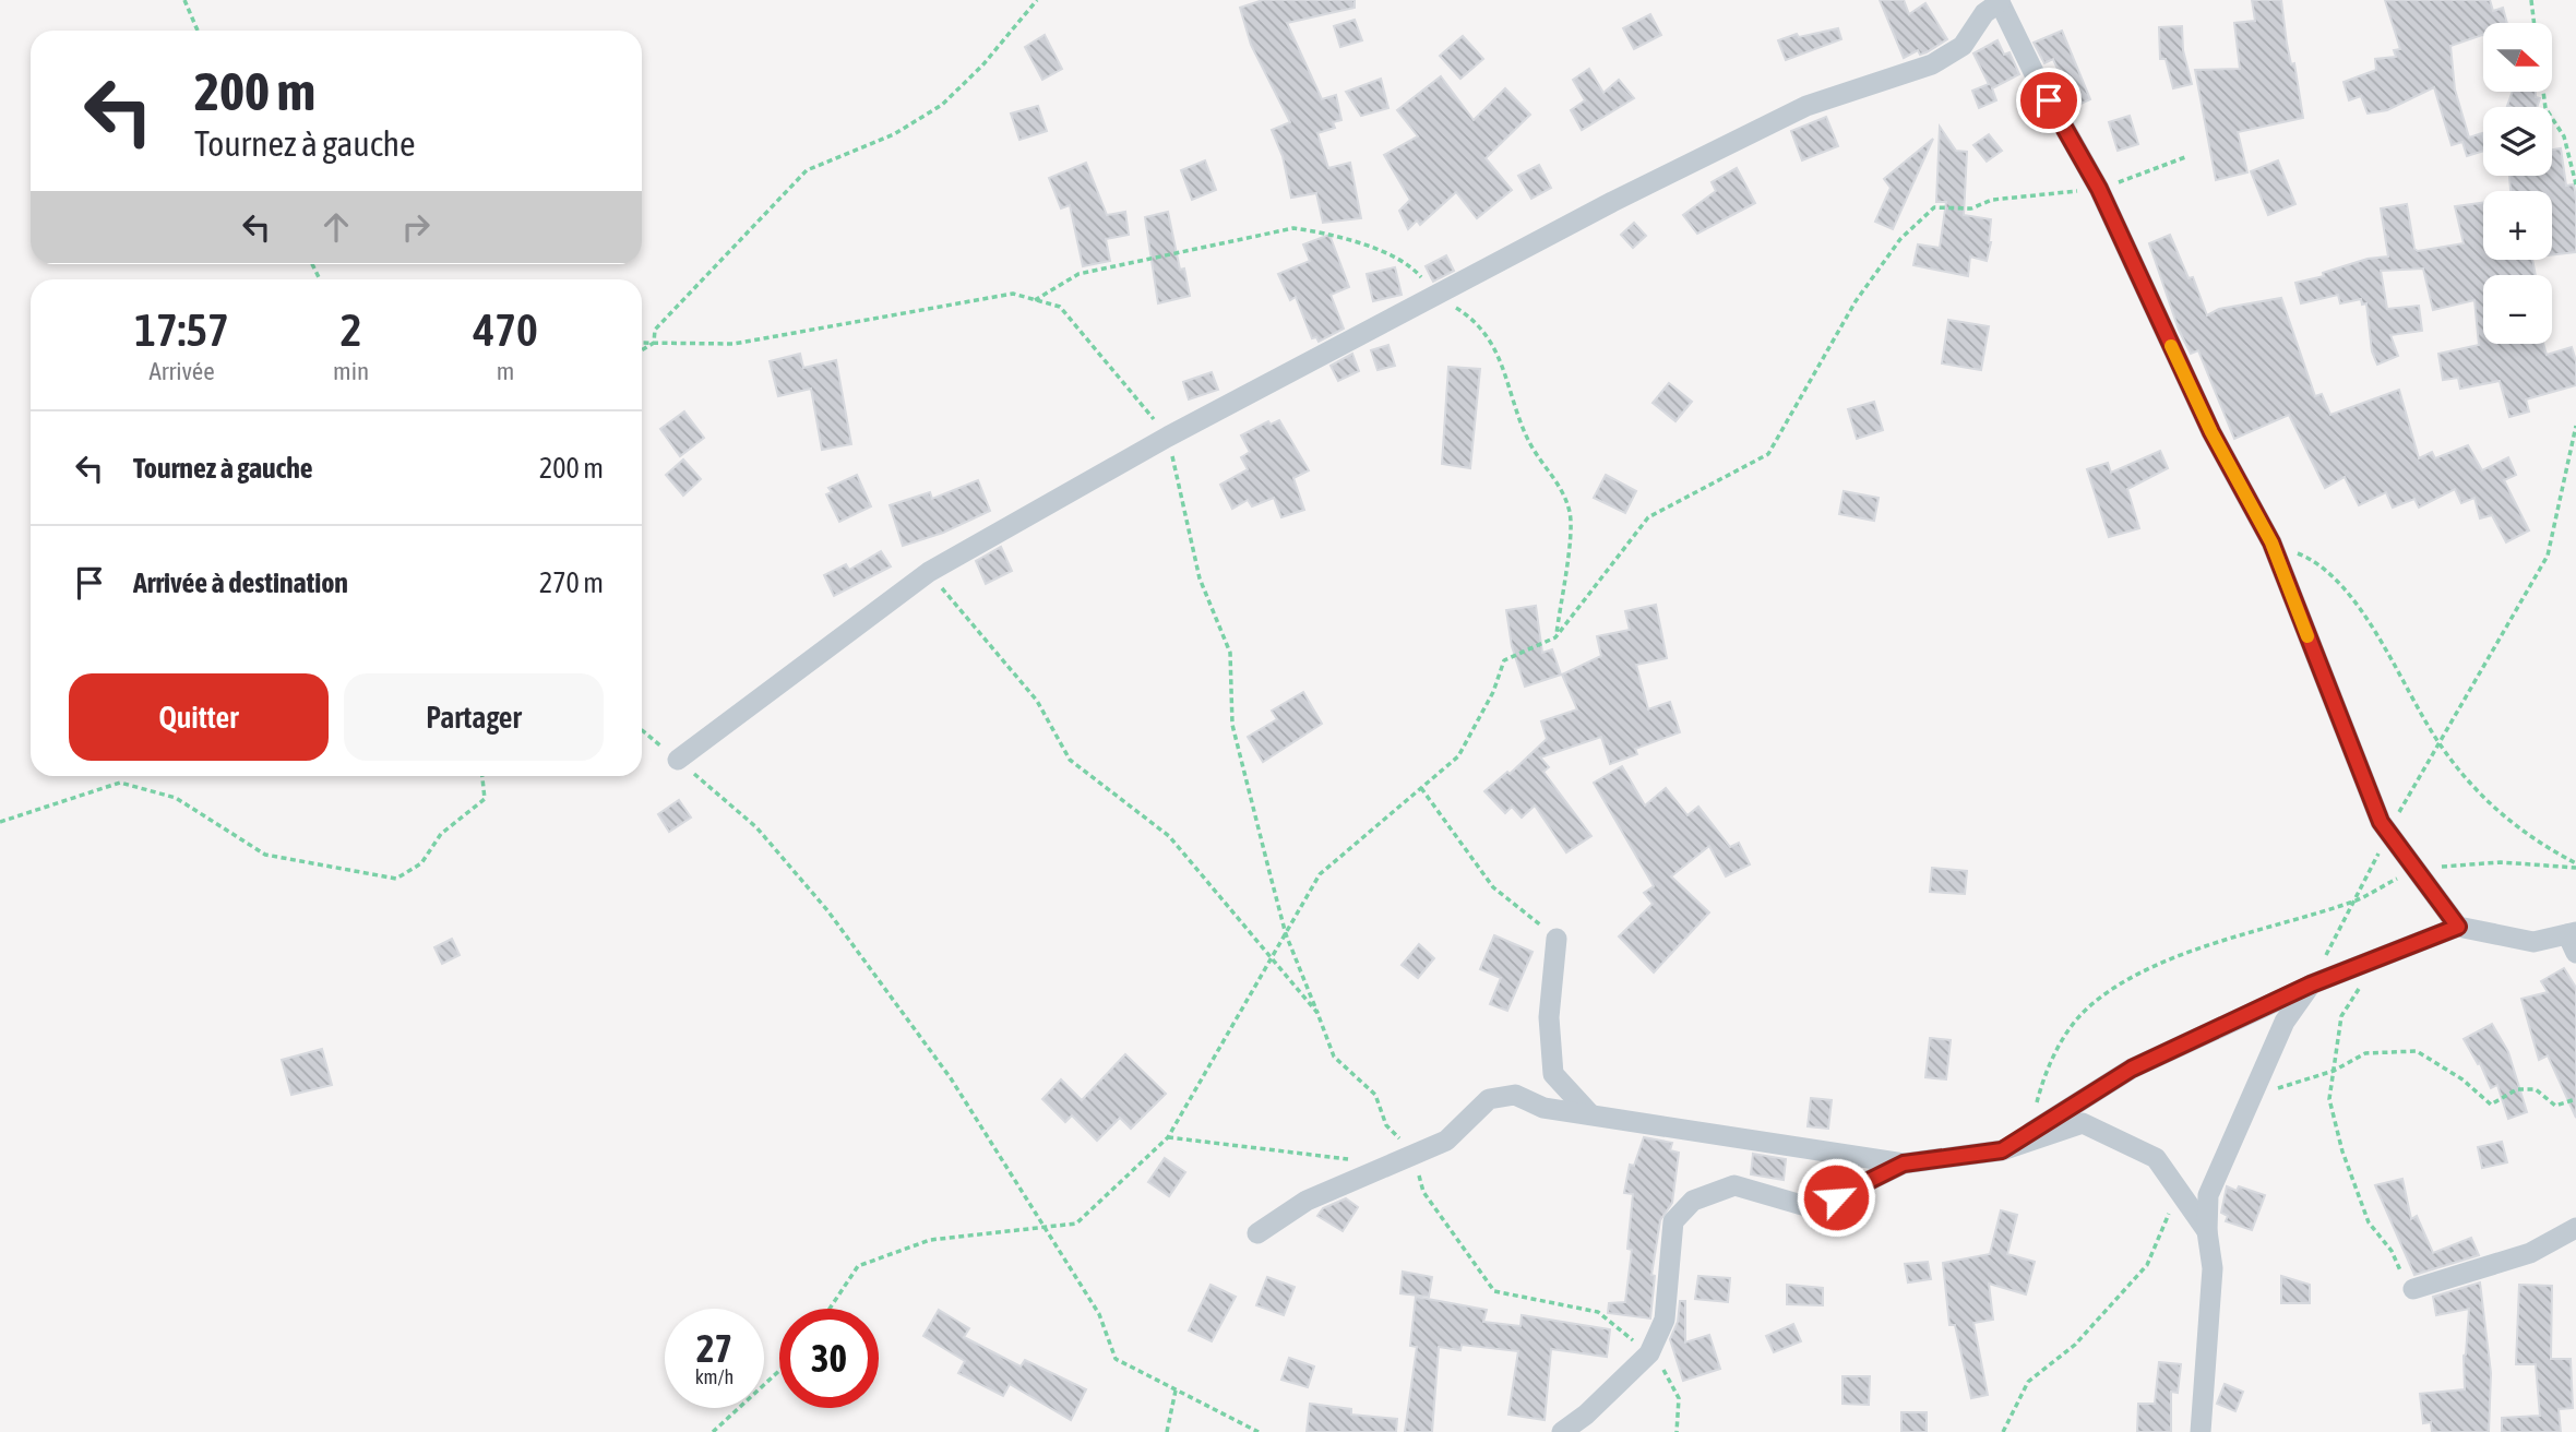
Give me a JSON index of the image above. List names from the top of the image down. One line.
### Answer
{"north":"right","page":{"map_buttons":["+","−"],"turn":["200 m","Tournez à gauche"],"eta":["17:57","Arrivée","2","min","470","m"],"list":[{"name":"Tournez à gauche","value":"200 m"},{"name":"Arrivée à destination","value":"270 m"}],"buttons":["Quitter","Partager"],"speed":"27 km/h","limit":"30"}}
